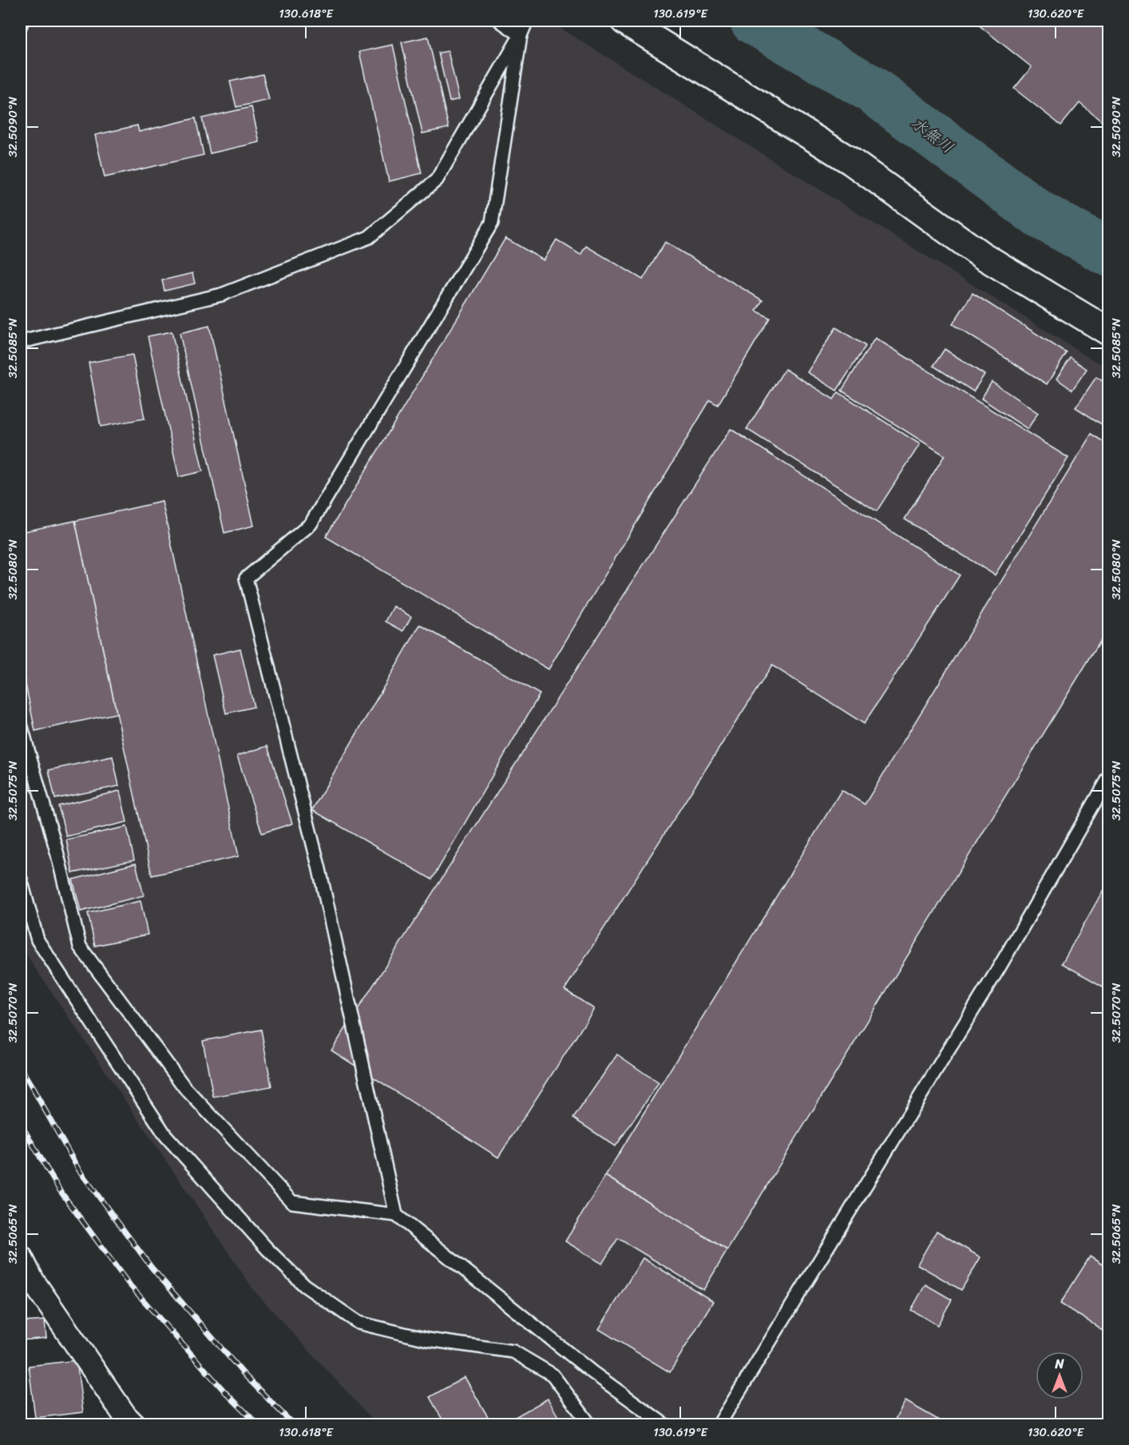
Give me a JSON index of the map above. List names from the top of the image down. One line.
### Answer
{"water":["水無川"],"north":"top","coordinates":["130.618°E","130.619°E","130.620°E","32.5090°N","32.5085°N","32.5080°N","32.5075°N","32.5070°N","32.5065°N"]}
